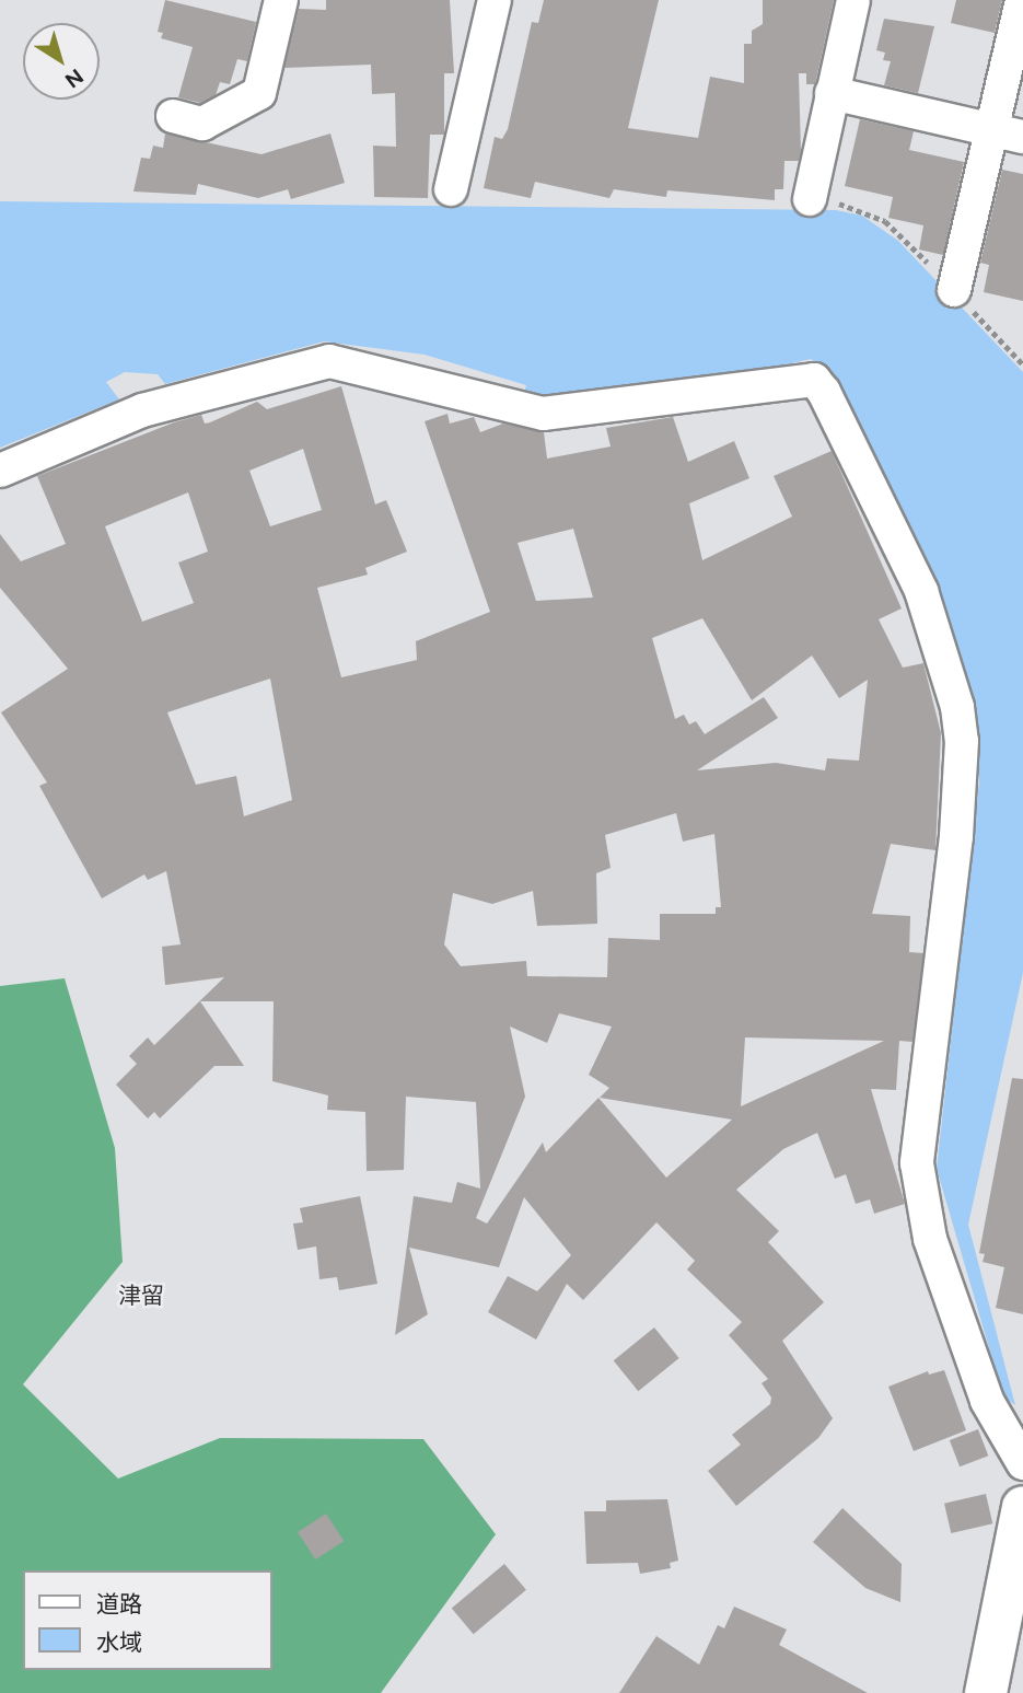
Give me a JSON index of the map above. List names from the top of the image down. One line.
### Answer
{"districts":["津留"],"legend":["道路","水域"],"north":"bottom right"}
